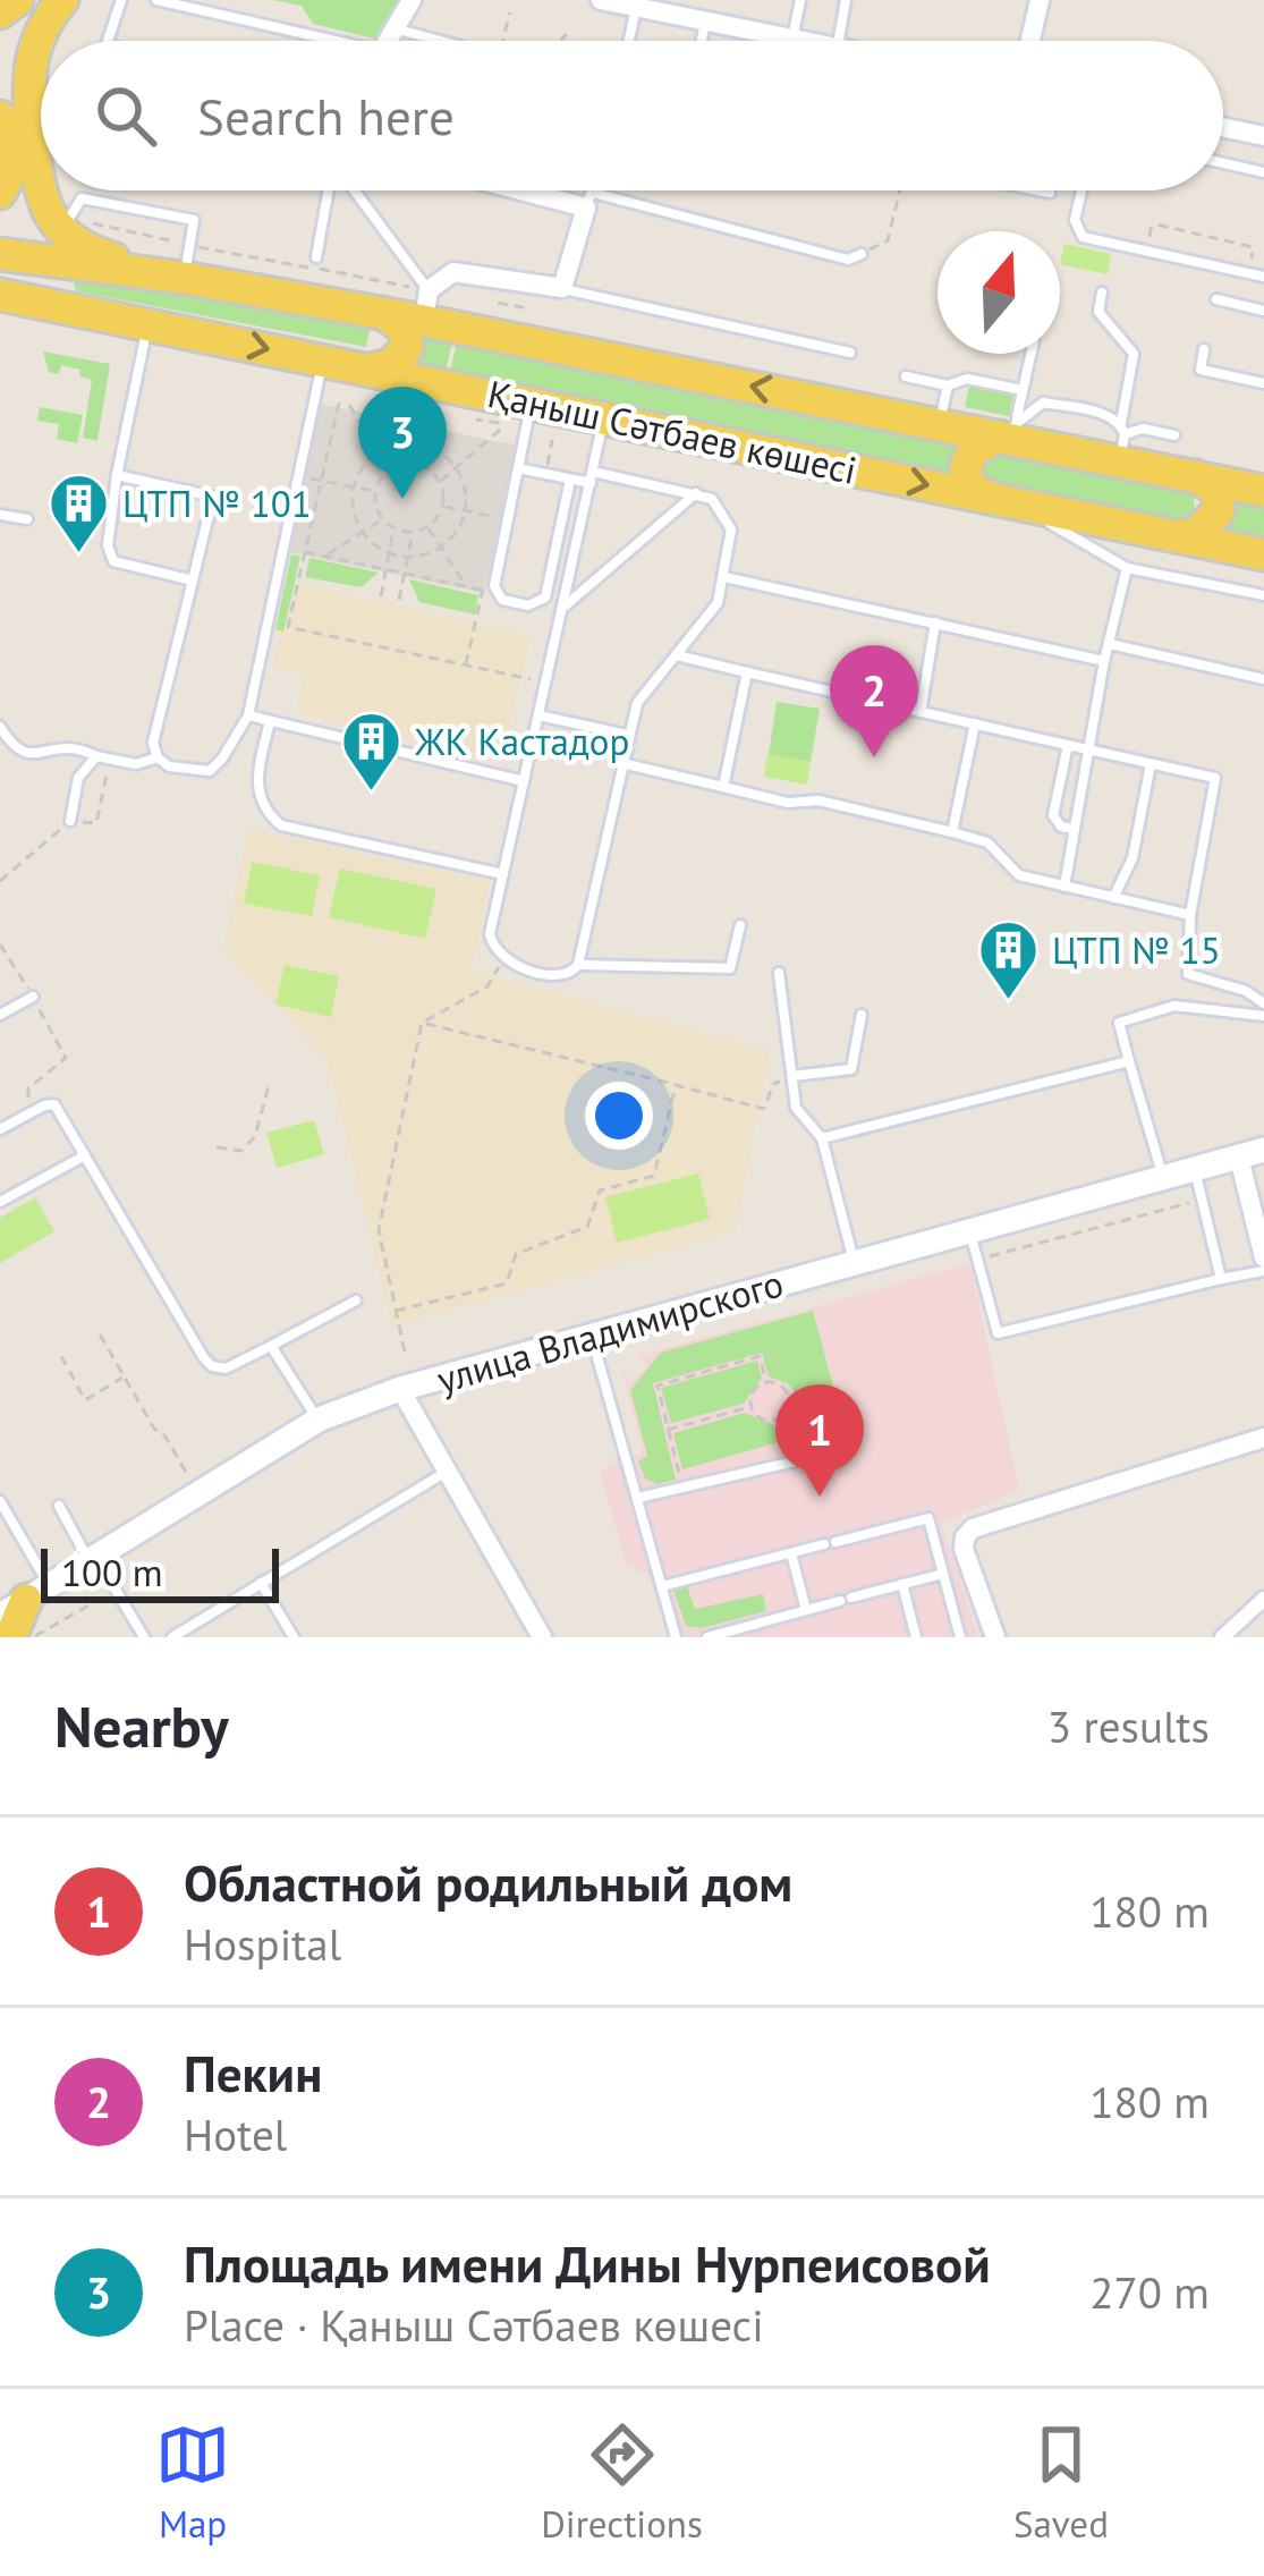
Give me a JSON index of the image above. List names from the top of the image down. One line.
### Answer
{"streets":{"main road":["Қаныш Сәтбаев көшесі"],"street":["улица Владимирского"]},"places":{"building":["ЦТП № 101","ЖК Кастадор","ЦТП № 15"]},"scale_bar":"100 m","north":"top","page":{"search":"Search here","pins":["3","2","1"],"scale":"100 m","heading":["Nearby","3 results"],"list":[{"mark":"1","name":"Областной родильный дом","note":"Hospital","value":"180 m"},{"mark":"2","name":"Пекин","note":"Hotel","value":"180 m"},{"mark":"3","name":"Площадь имени Дины Нурпеисовой","note":"Place · Қаныш Сәтбаев көшесі","value":"270 m"}],"nav":["Map","Directions","Saved"]}}
